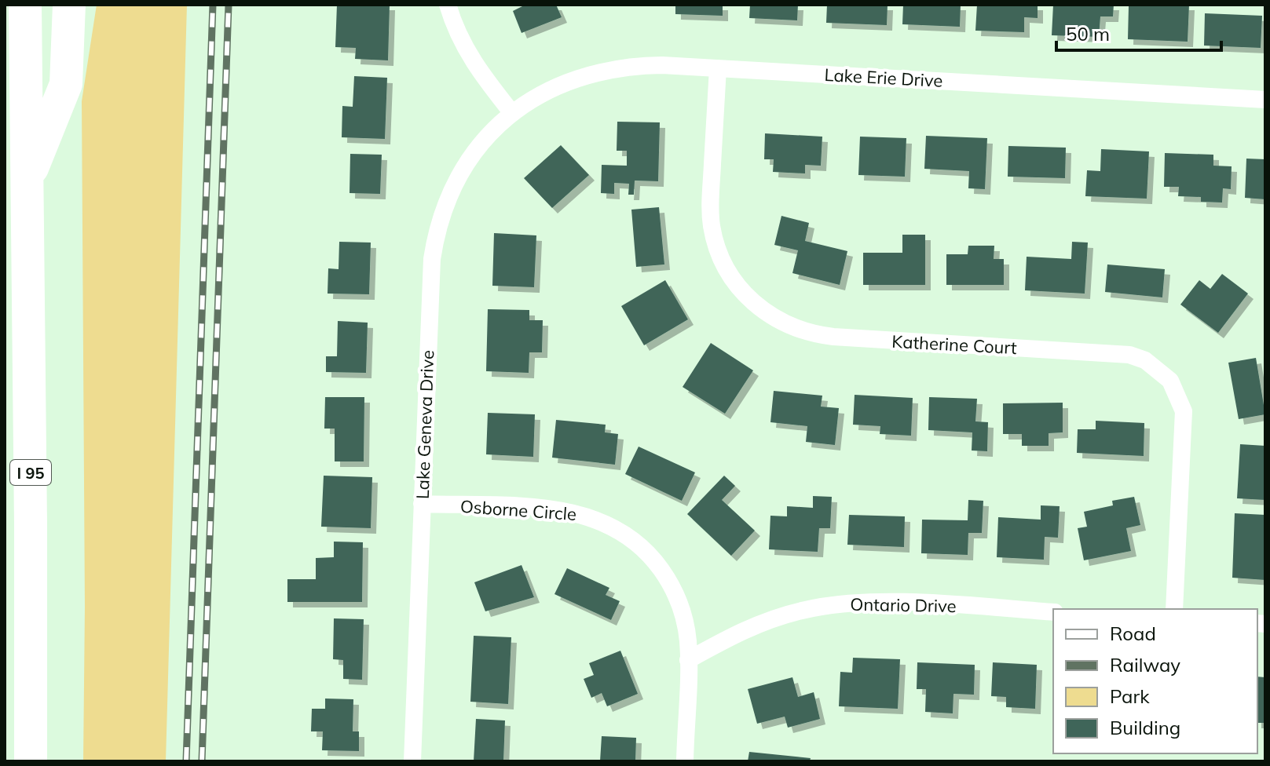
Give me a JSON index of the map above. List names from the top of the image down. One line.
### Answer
{"streets":{"highway":["I 95"],"street":["Lake Erie Drive","Katherine Court","Lake Geneva Drive","Osborne Circle","Ontario Drive"]},"crossings":[["Lake Erie Drive","Katherine Court"],["Lake Erie Drive","Lake Geneva Drive"],["Lake Geneva Drive","Osborne Circle"],["Osborne Circle","Ontario Drive"]],"legend":["Road","Railway","Park","Building"],"scale_bar":"50 m"}
